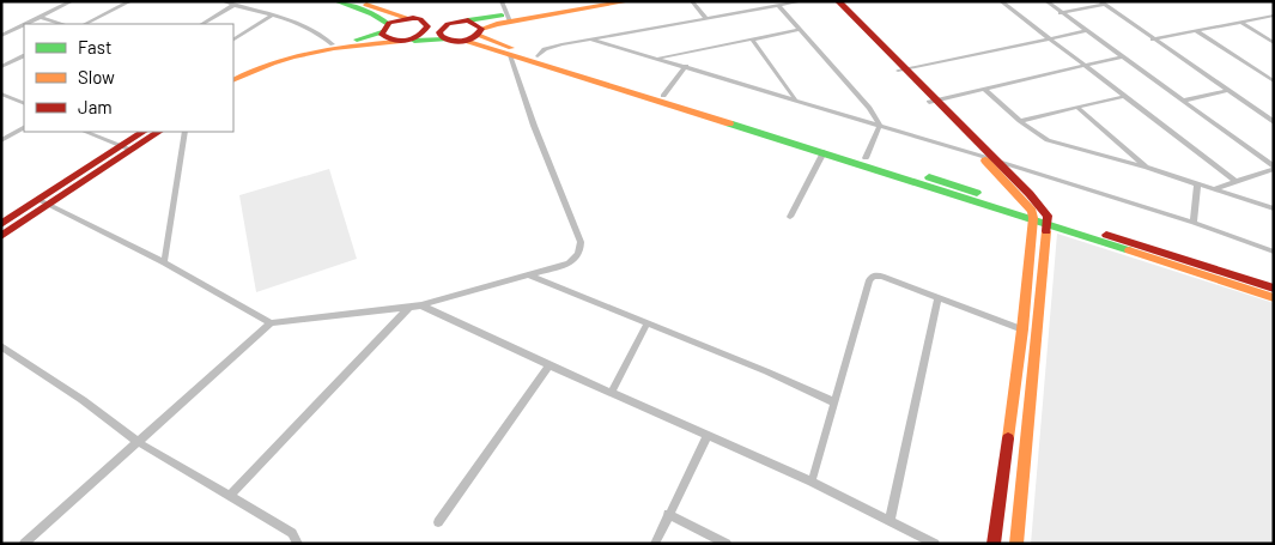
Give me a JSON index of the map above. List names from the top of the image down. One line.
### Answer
{"legend":["Fast","Slow","Jam"]}
